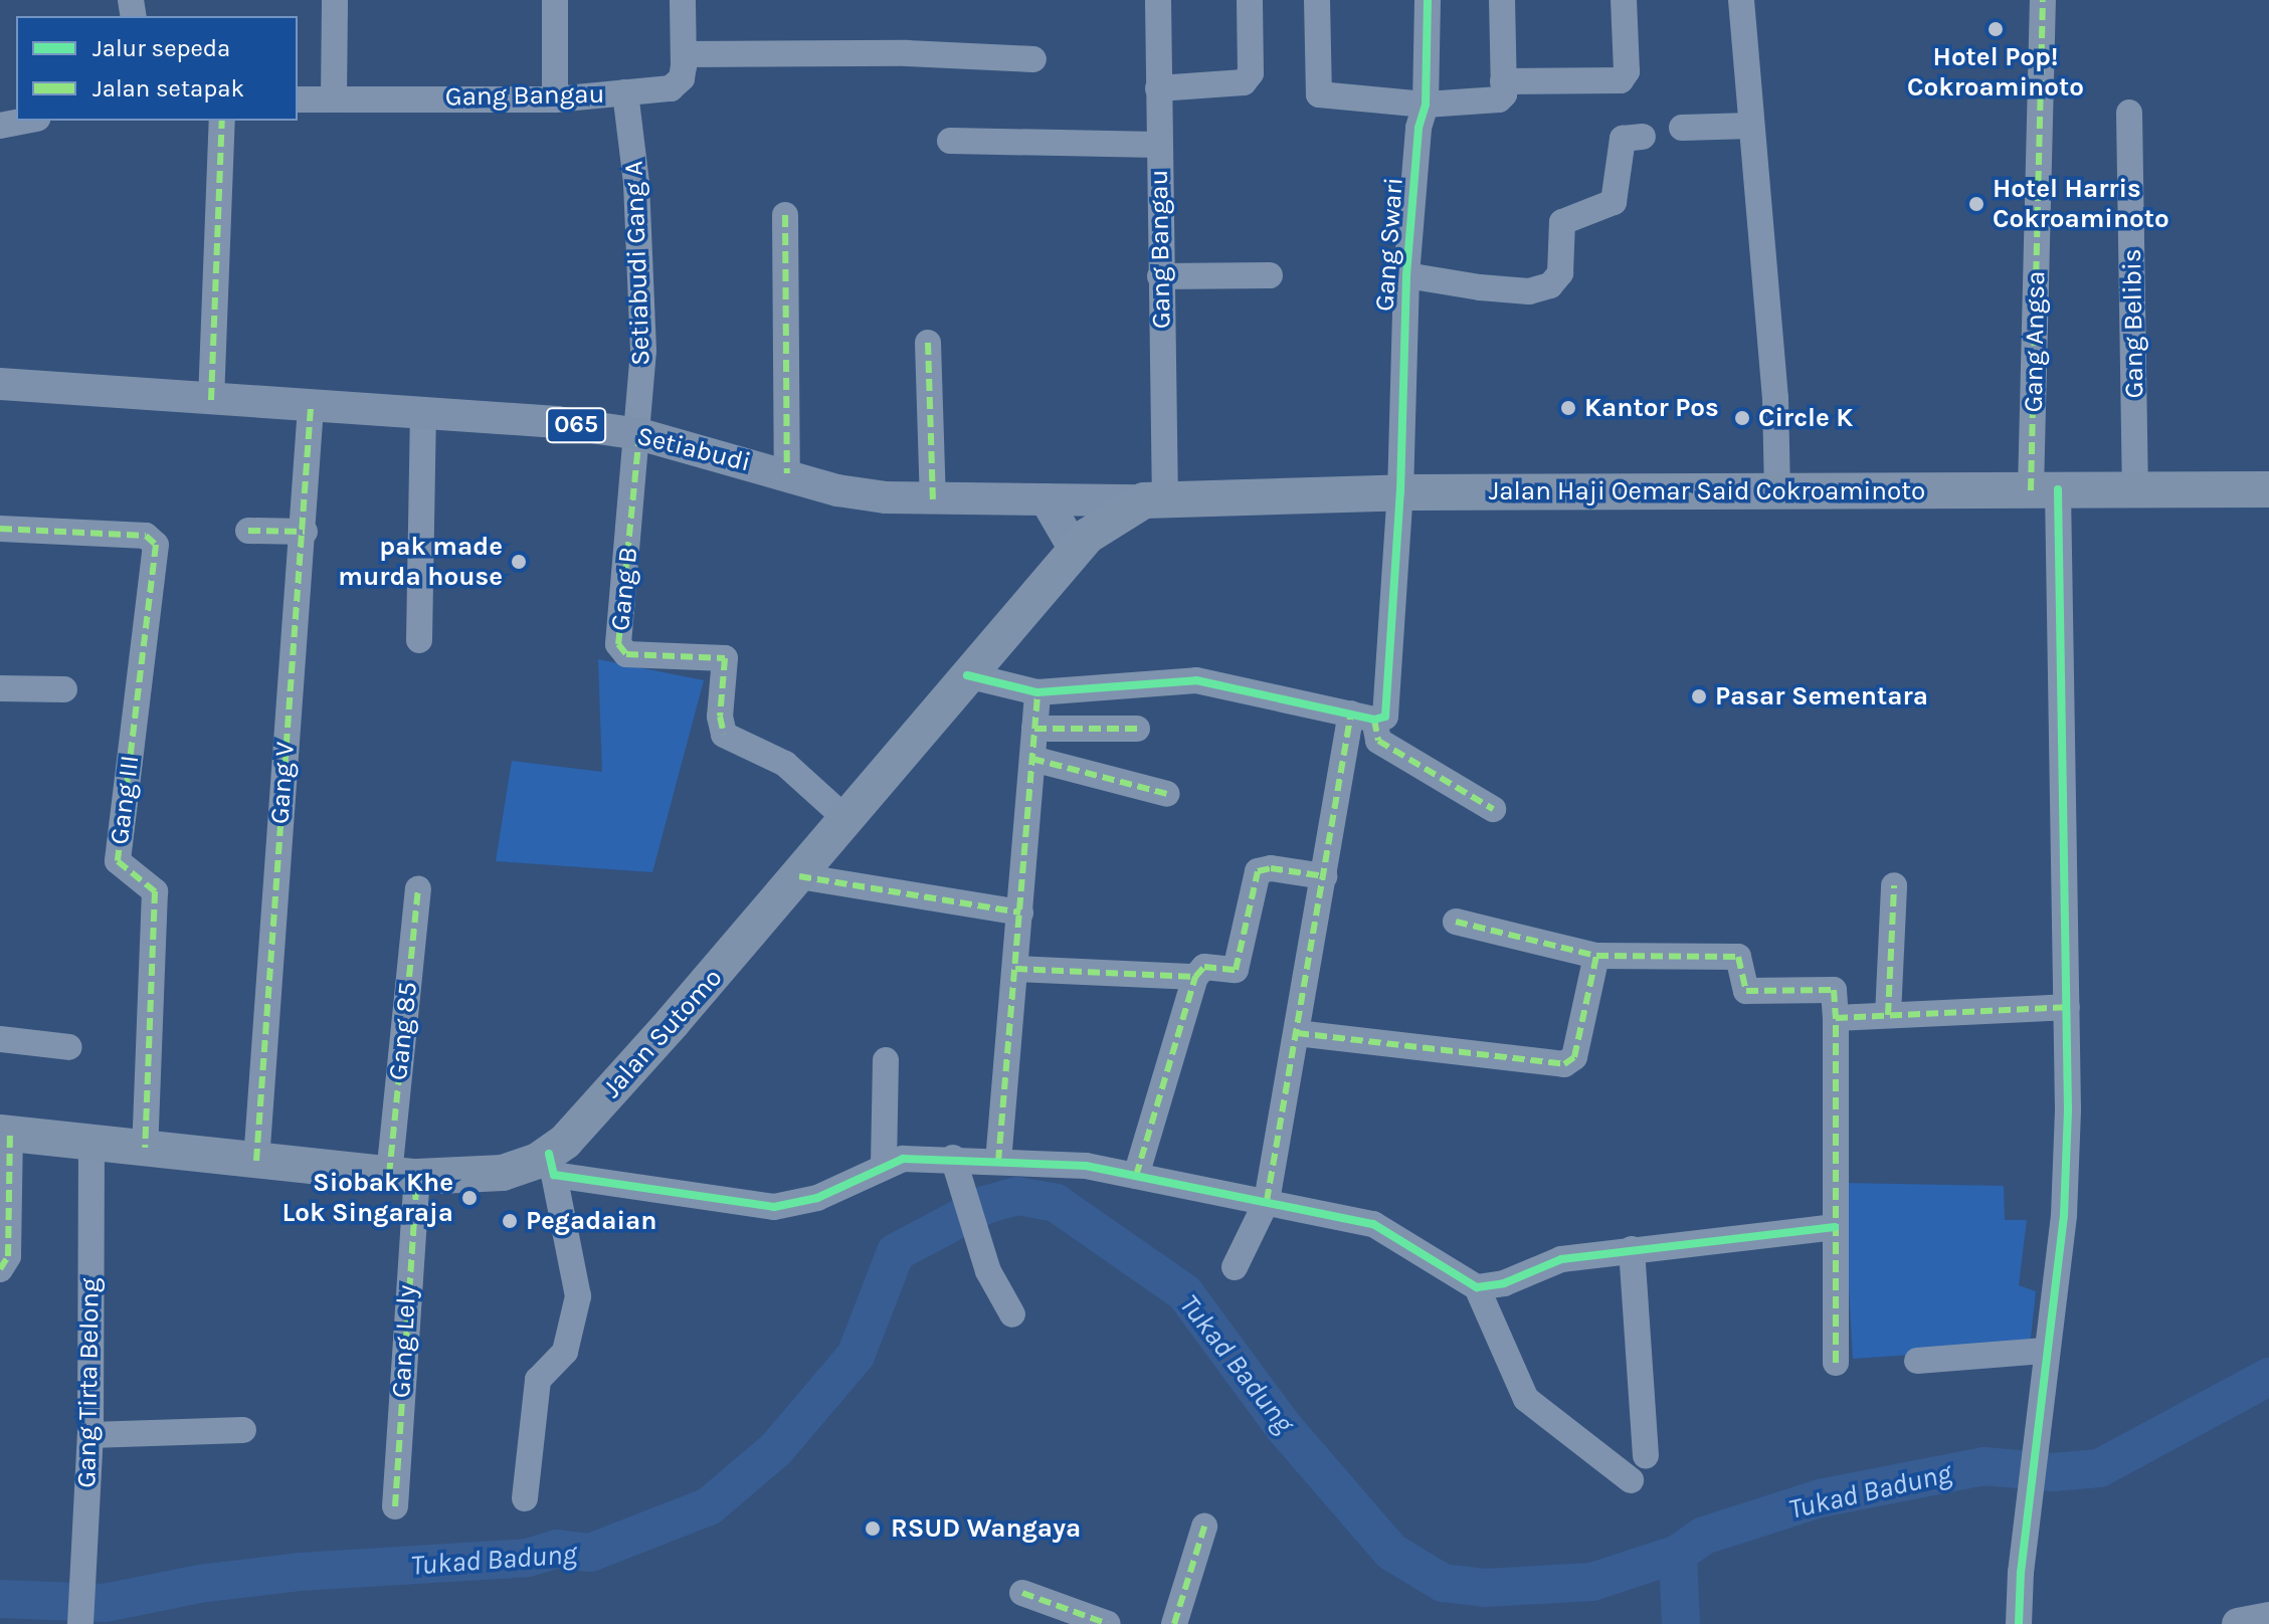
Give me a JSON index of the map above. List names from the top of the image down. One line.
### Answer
{"streets":{"highway":["Jalan Haji Oemar Said Cokroaminoto","Jalan Sutomo"],"main road":["065","Setiabudi"],"street":["Gang Bangau","Gang Swari","Setiabudi Gang A","Gang Belibis","Gang Angsa","Gang B","Gang V","Gang III","Gang 85","Gang Lely","Gang Tirta Belong"]},"crossings":[["Gang Bangau","Setiabudi Gang A"],["Gang Bangau","Setiabudi"],["Gang Bangau","Jalan Haji Oemar Said Cokroaminoto"],["Gang Bangau","Jalan Sutomo"],["Gang Swari","Jalan Haji Oemar Said Cokroaminoto"],["Setiabudi Gang A","Setiabudi"],["Setiabudi Gang A","Gang B"],["Gang Belibis","Jalan Haji Oemar Said Cokroaminoto"],["Gang Angsa","Jalan Haji Oemar Said Cokroaminoto"],["Setiabudi","Jalan Haji Oemar Said Cokroaminoto"],["Setiabudi","Gang B"],["Setiabudi","Gang V"],["Setiabudi","Jalan Sutomo"],["Jalan Haji Oemar Said Cokroaminoto","Jalan Sutomo"],["Gang B","Jalan Sutomo"],["Gang V","Jalan Sutomo"],["Gang III","Jalan Sutomo"],["Gang 85","Jalan Sutomo"],["Gang 85","Gang Lely"],["Jalan Sutomo","Gang Lely"],["Jalan Sutomo","Gang Tirta Belong"]],"water":["Tukad Badung"],"places":["Hotel Pop! Cokroaminoto","Hotel Harris Cokroaminoto","Kantor Pos","Circle K","pak made murda house","Pasar Sementara","Siobak Khe Lok Singaraja","Pegadaian","RSUD Wangaya"],"legend":["Jalur sepeda","Jalan setapak"]}
